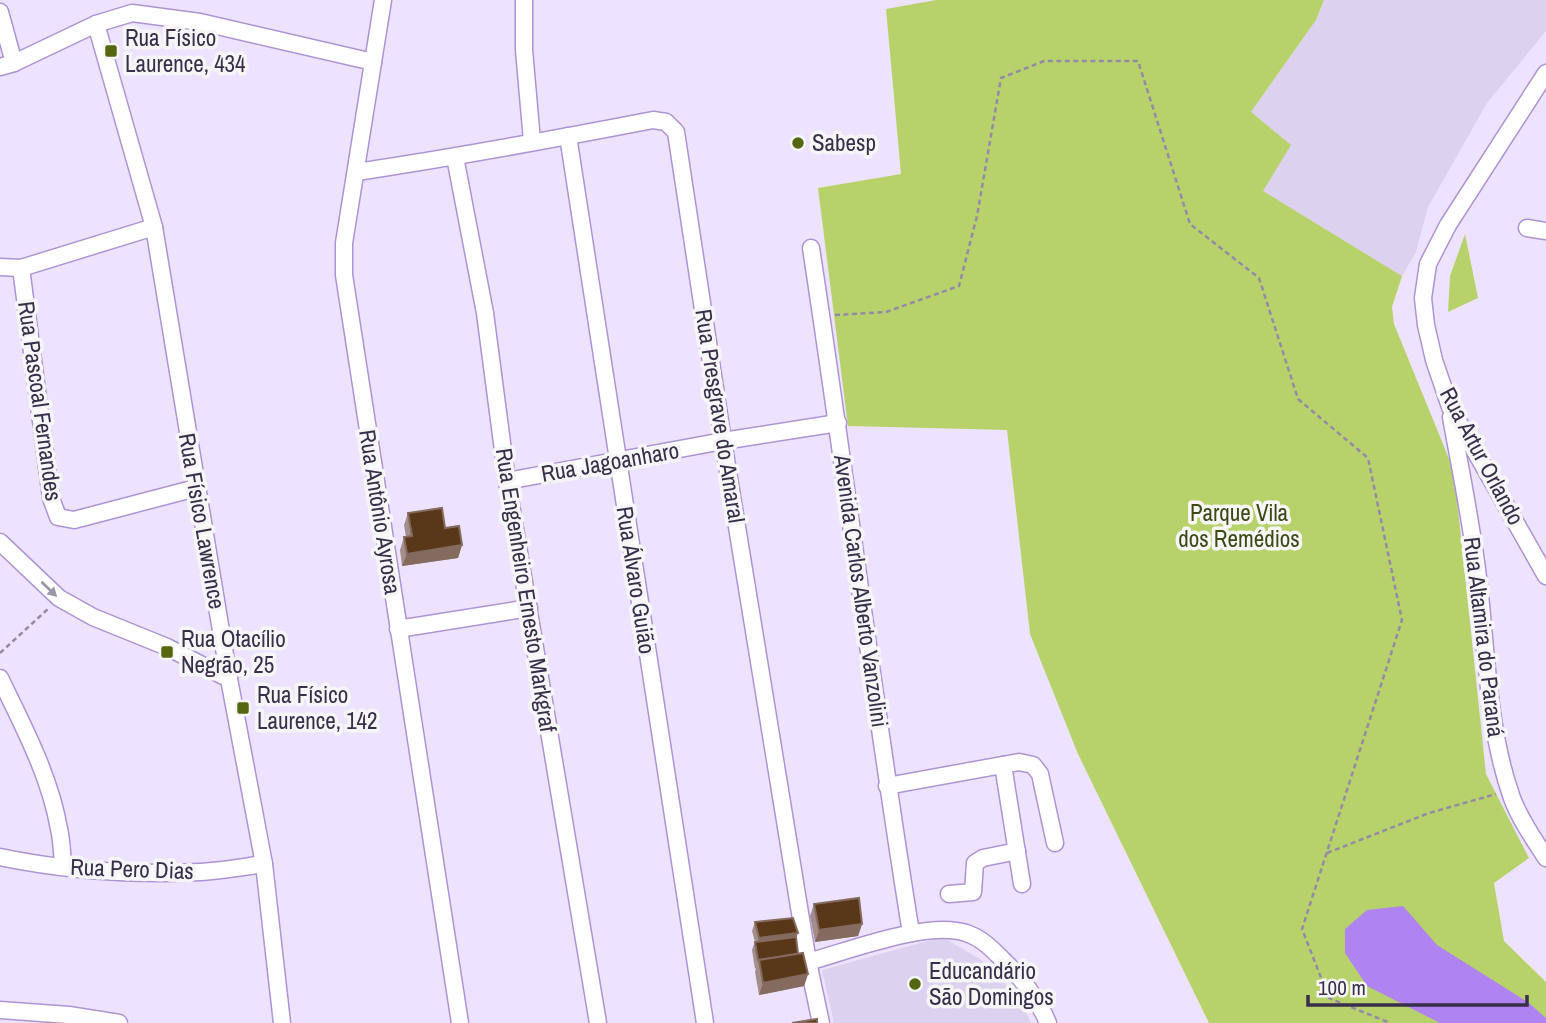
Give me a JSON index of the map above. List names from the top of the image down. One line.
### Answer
{"streets":{"street":["Rua Pascoal Fernandes","Rua Presgrave do Amaral","Rua Artur Orlando","Rua Jagoanharo","Rua Antônio Ayrosa","Rua Físico Lawrence","Rua Álvaro Guião","Rua Engenheiro Ernesto Markgraf","Avenida Carlos Alberto Vanzolini","Rua Altamira do Paraná","Rua Pero Dias"]},"crossings":[["Rua Pascoal Fernandes","Rua Físico Lawrence"],["Rua Presgrave do Amaral","Rua Jagoanharo"],["Rua Presgrave do Amaral","Rua Antônio Ayrosa"],["Rua Presgrave do Amaral","Rua Álvaro Guião"],["Rua Presgrave do Amaral","Rua Engenheiro Ernesto Markgraf"],["Rua Artur Orlando","Rua Altamira do Paraná"],["Rua Jagoanharo","Rua Álvaro Guião"],["Rua Jagoanharo","Rua Engenheiro Ernesto Markgraf"],["Rua Jagoanharo","Avenida Carlos Alberto Vanzolini"],["Rua Físico Lawrence","Rua Pero Dias"]],"parks":["Parque Vila dos Remédios"],"places":{"transit":["Rua Físico Laurence, 434","Rua Otacílio Negrão, 25","Rua Físico Laurence, 142"],"other":["Sabesp","Educandário São Domingos"]},"scale_bar":"100 m"}
